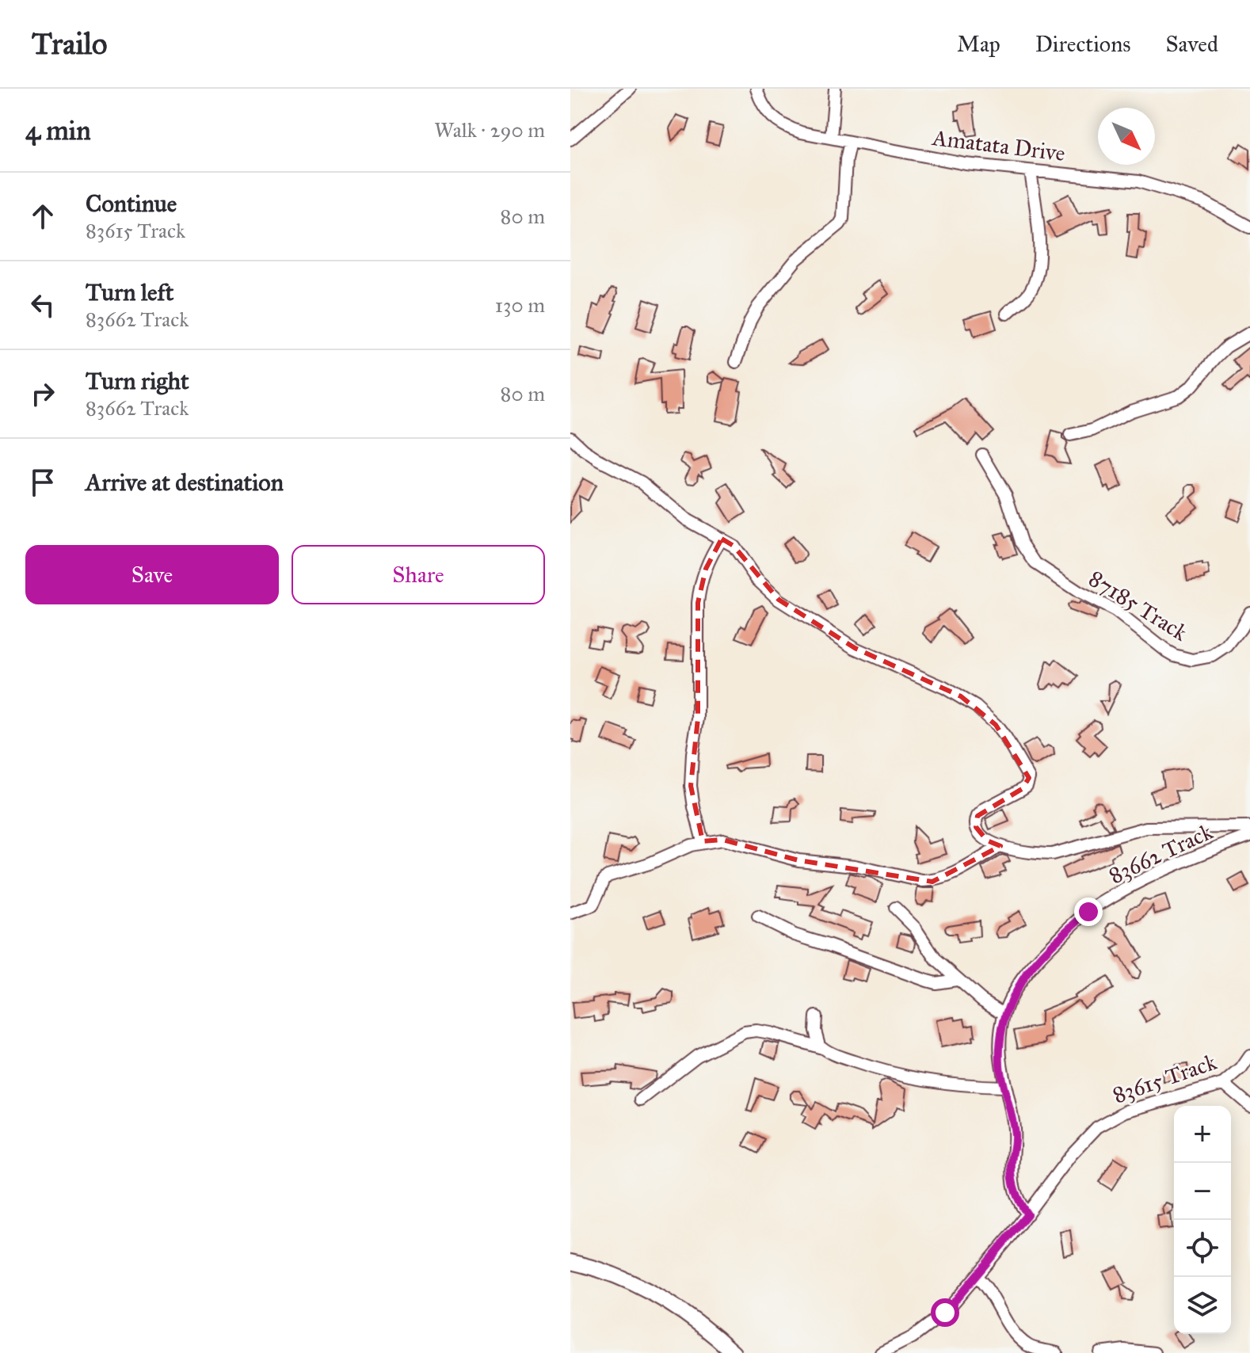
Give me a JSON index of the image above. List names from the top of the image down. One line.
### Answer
{"streets":{"street":["Amatata Drive","87185 Track","83662 Track","83615 Track"]},"crossings":[["83662 Track","83615 Track"]],"north":"bottom right","page":{"header":"Trailo","nav":["Map","Directions","Saved"],"heading":["4 min","Walk · 290 m"],"list":[["Continue","83615 Track","80 m"],["Turn left","83662 Track","130 m"],["Turn right","83662 Track","80 m"],"Arrive at destination"],"buttons":["Save","Share"],"map_buttons":["+","−"]}}
